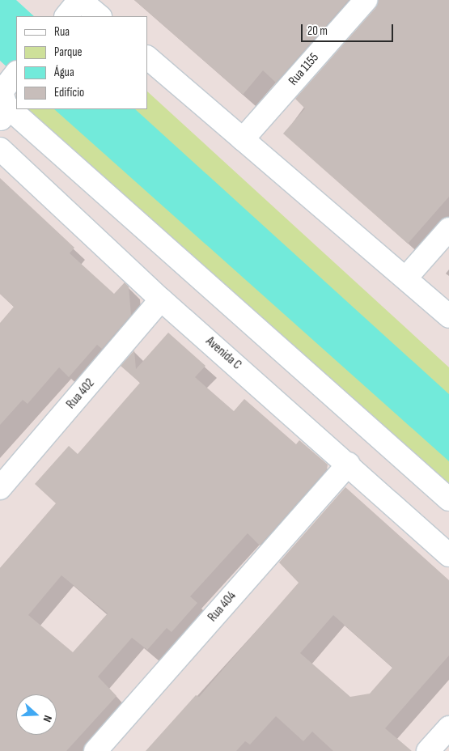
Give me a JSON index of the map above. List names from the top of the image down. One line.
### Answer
{"streets":{"street":["Rua 1155","Avenida C","Rua 402","Rua 404"]},"crossings":[["Avenida C","Rua 402"],["Avenida C","Rua 404"]],"legend":["Rua","Parque","Água","Edifício"],"scale_bar":"20 m","north":"right"}
